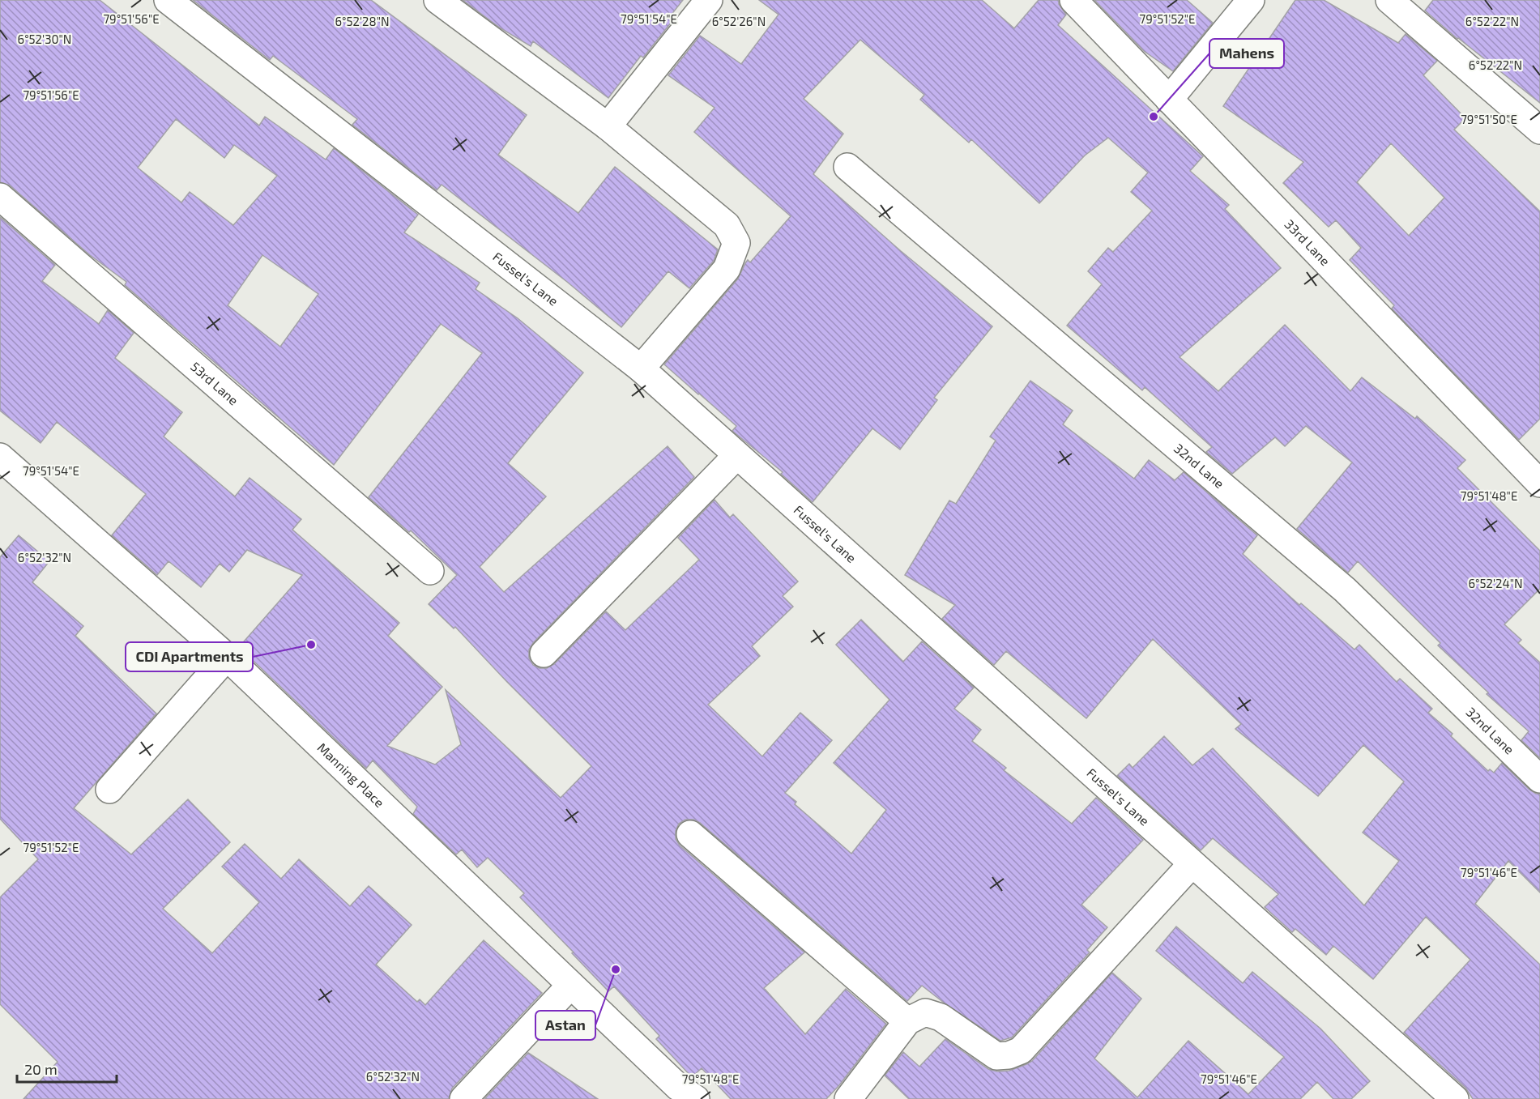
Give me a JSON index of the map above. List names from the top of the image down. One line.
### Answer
{"streets":{"street":["33rd Lane","Fussel's Lane","53rd Lane","32nd Lane","Manning Place"]},"places":["Mahens","CDI Apartments","Astan"],"scale_bar":"20 m","coordinates":["79°51'56\"E","79°51'54\"E","79°51'52\"E","6°52'22\"N","6°52'28\"N","6°52'26\"N","6°52'30\"N","79°51'50\"E","79°51'48\"E","6°52'32\"N","6°52'24\"N","79°51'46\"E"]}
